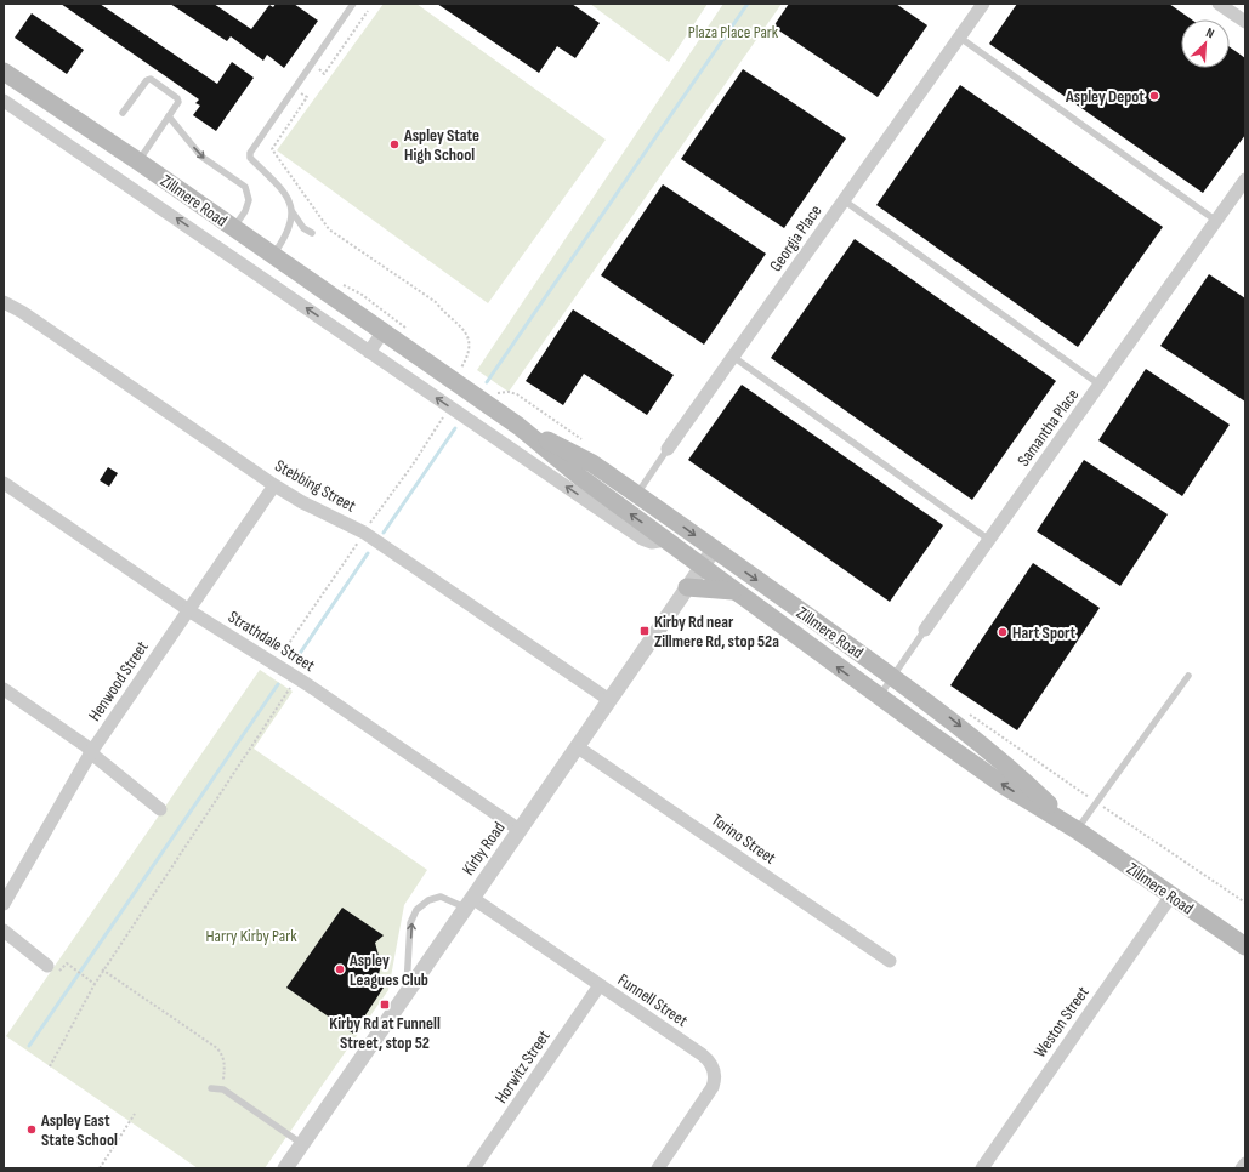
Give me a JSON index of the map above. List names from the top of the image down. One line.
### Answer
{"streets":{"main road":["Zillmere Road"],"street":["Georgia Place","Samantha Place","Stebbing Street","Strathdale Street","Henwood Street","Torino Street","Kirby Road","Funnell Street","Weston Street","Horwitz Street"]},"crossings":[["Zillmere Road","Georgia Place"],["Zillmere Road","Samantha Place"],["Zillmere Road","Kirby Road"],["Zillmere Road","Weston Street"],["Stebbing Street","Henwood Street"],["Stebbing Street","Kirby Road"],["Strathdale Street","Henwood Street"],["Strathdale Street","Kirby Road"],["Torino Street","Kirby Road"],["Kirby Road","Funnell Street"],["Funnell Street","Horwitz Street"]],"parks":["Plaza Place Park","Harry Kirby Park"],"places":{"other":["Aspley Depot","Aspley State High School","Hart Sport","Aspley Leagues Club","Aspley East State School"],"transit":["Kirby Rd near Zillmere Rd, stop 52a","Kirby Rd at Funnell Street, stop 52"]},"north":"top right"}
